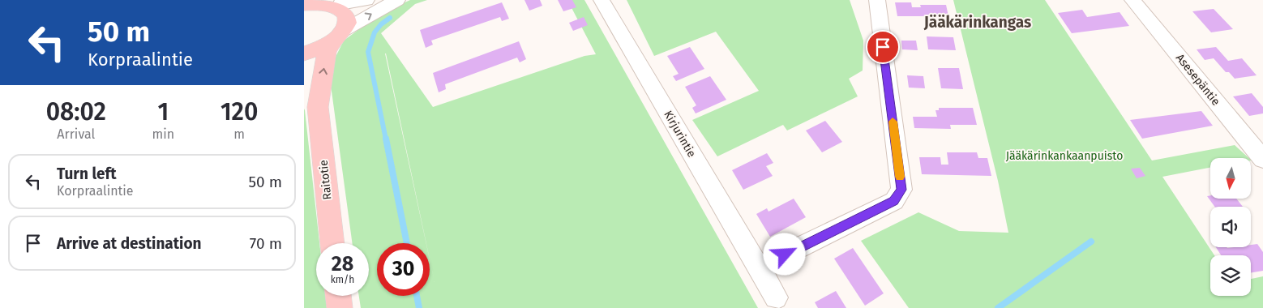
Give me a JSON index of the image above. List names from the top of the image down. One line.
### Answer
{"streets":{"main road":["Raitotie"],"street":["Asesepäntie","Kirjurintie"]},"districts":["Jääkärinkangas"],"parks":["Jääkärinkankaanpuisto"],"north":"bottom","page":{"turn":["50 m","Korpraalintie"],"eta":["08:02","Arrival","1","min","120","m"],"list":[{"name":"Turn left","note":"Korpraalintie","value":"50 m"},{"name":"Arrive at destination","value":"70 m"}],"speed":"28 km/h","limit":"30"}}
